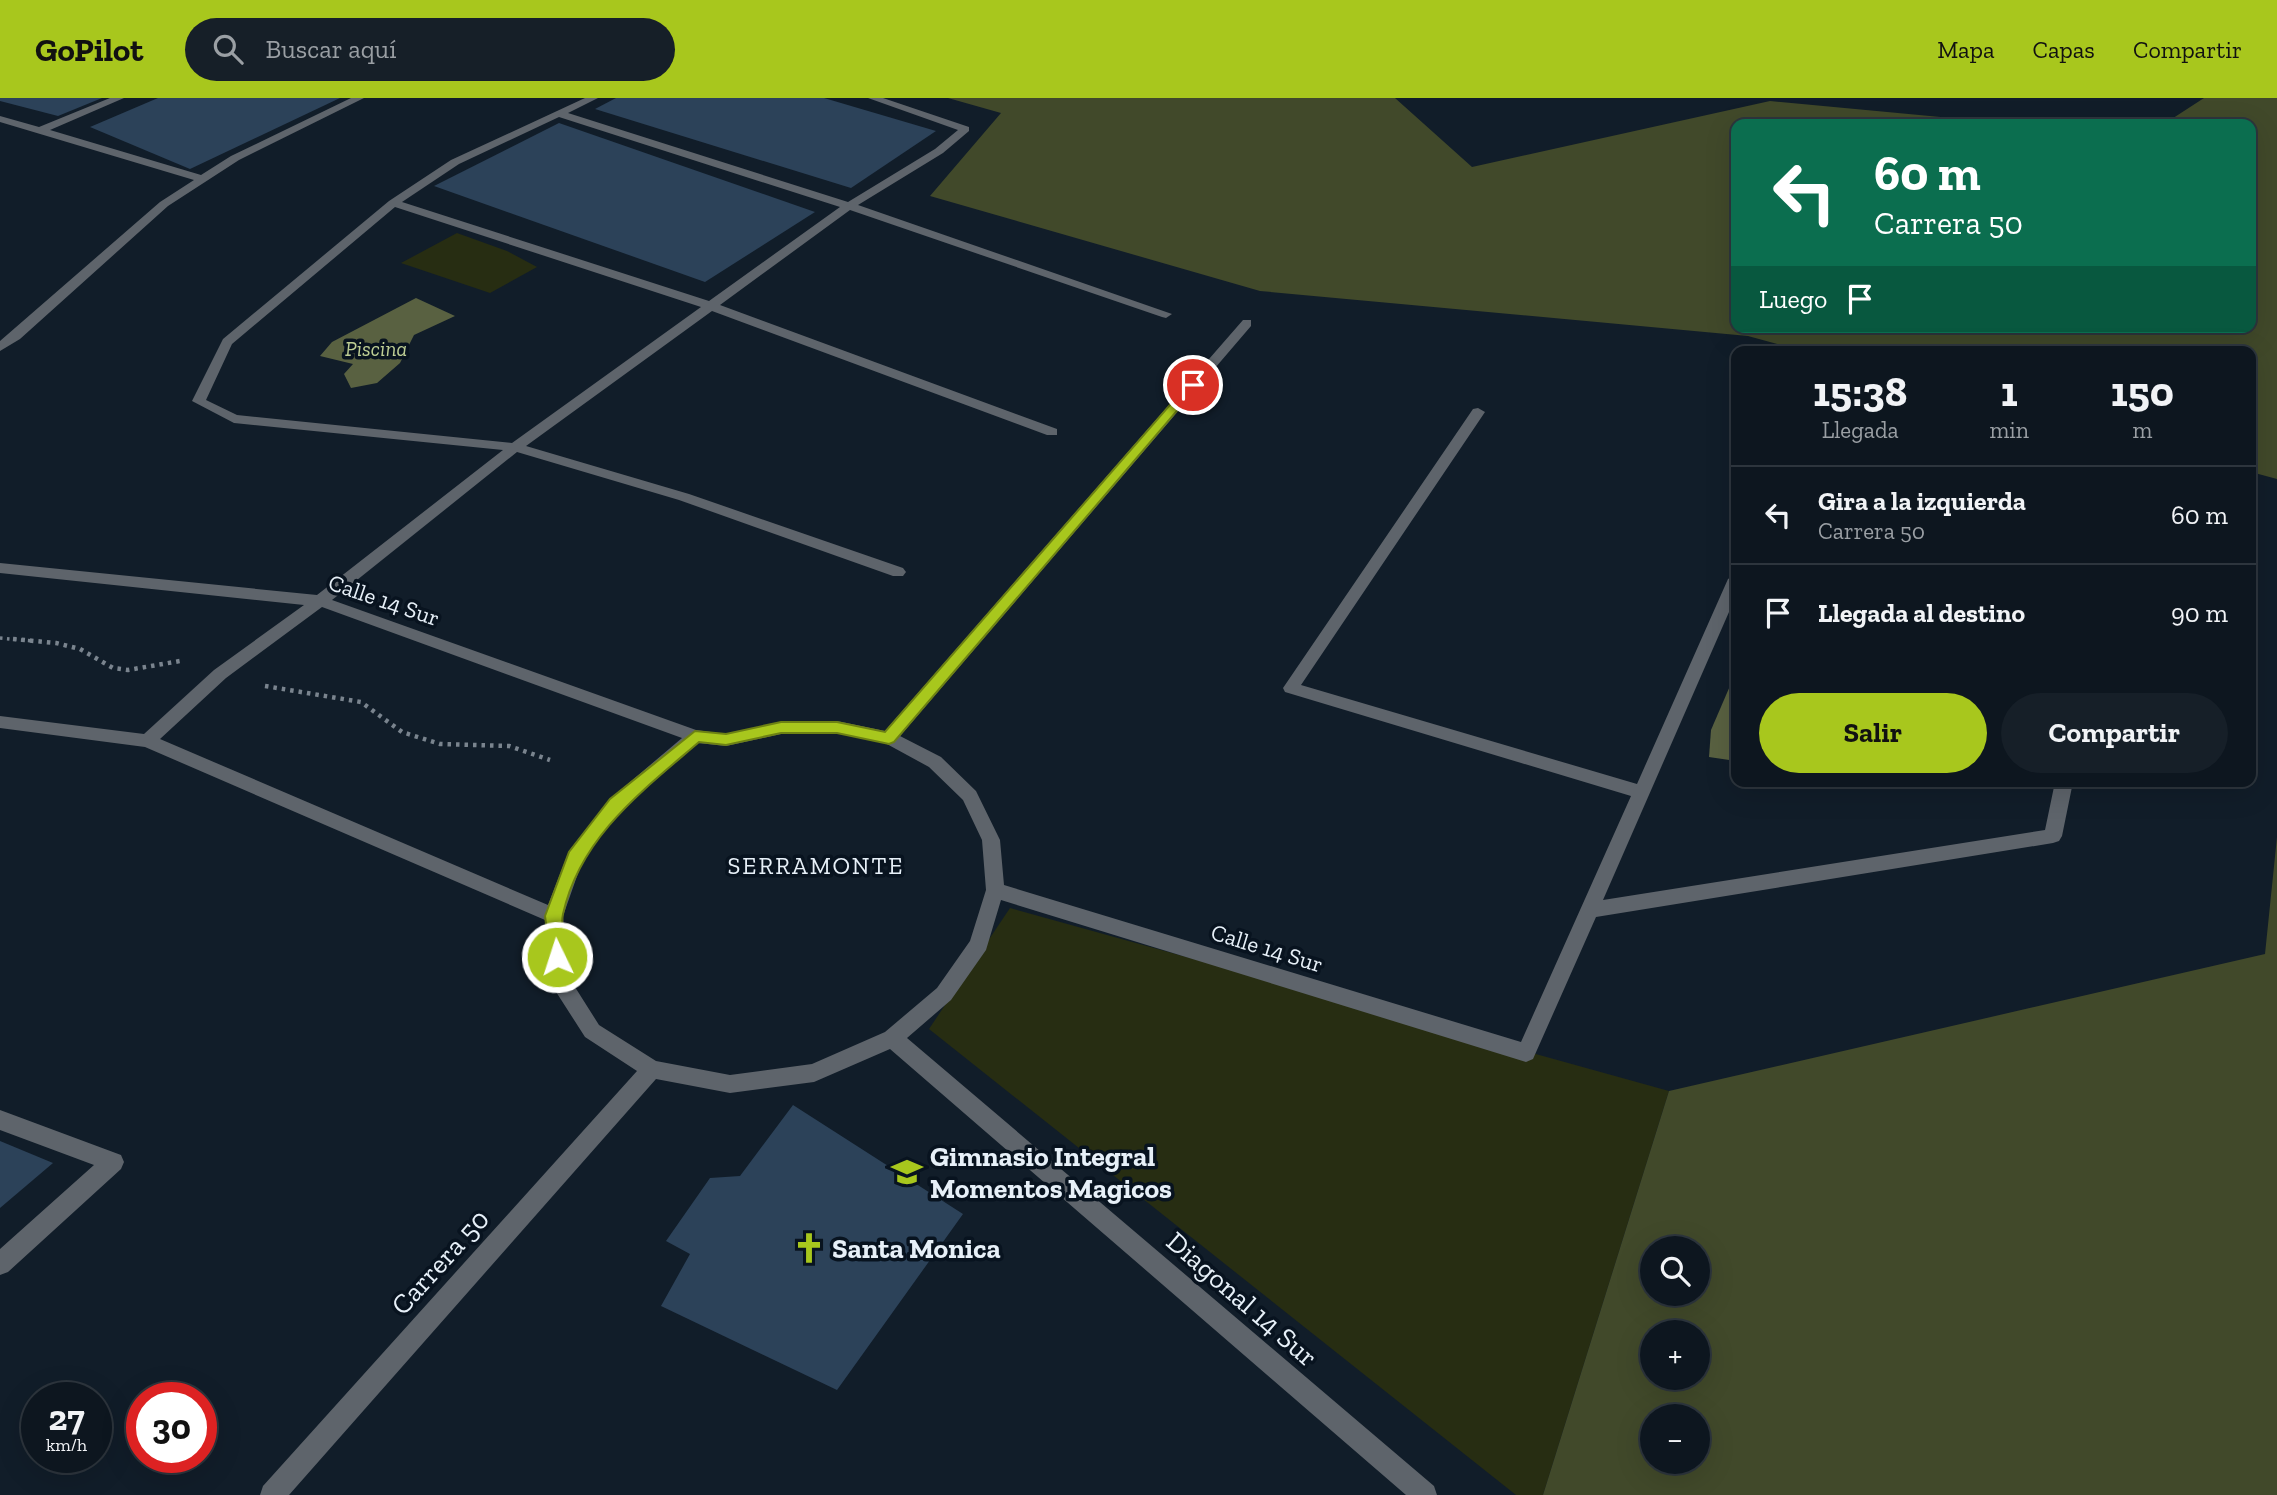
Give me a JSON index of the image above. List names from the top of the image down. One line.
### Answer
{"streets":{"street":["Calle 14 Sur","Carrera 50","Diagonal 14 Sur"]},"districts":["SERRAMONTE"],"water":["Piscina"],"places":{"school or university":["Gimnasio Integral Momentos Magicos"],"church":["Santa Monica"]},"page":{"header":"GoPilot","search":"Buscar aquí","nav":["Mapa","Capas","Compartir"],"turn":["60 m","Carrera 50"],"then":"Luego","eta":["15:38","Llegada","1","min","150","m"],"list":[{"name":"Gira a la izquierda","note":"Carrera 50","value":"60 m"},{"name":"Llegada al destino","value":"90 m"}],"buttons":["Salir","Compartir"],"map_buttons":["+","−"],"speed":"27 km/h","limit":"30"}}
